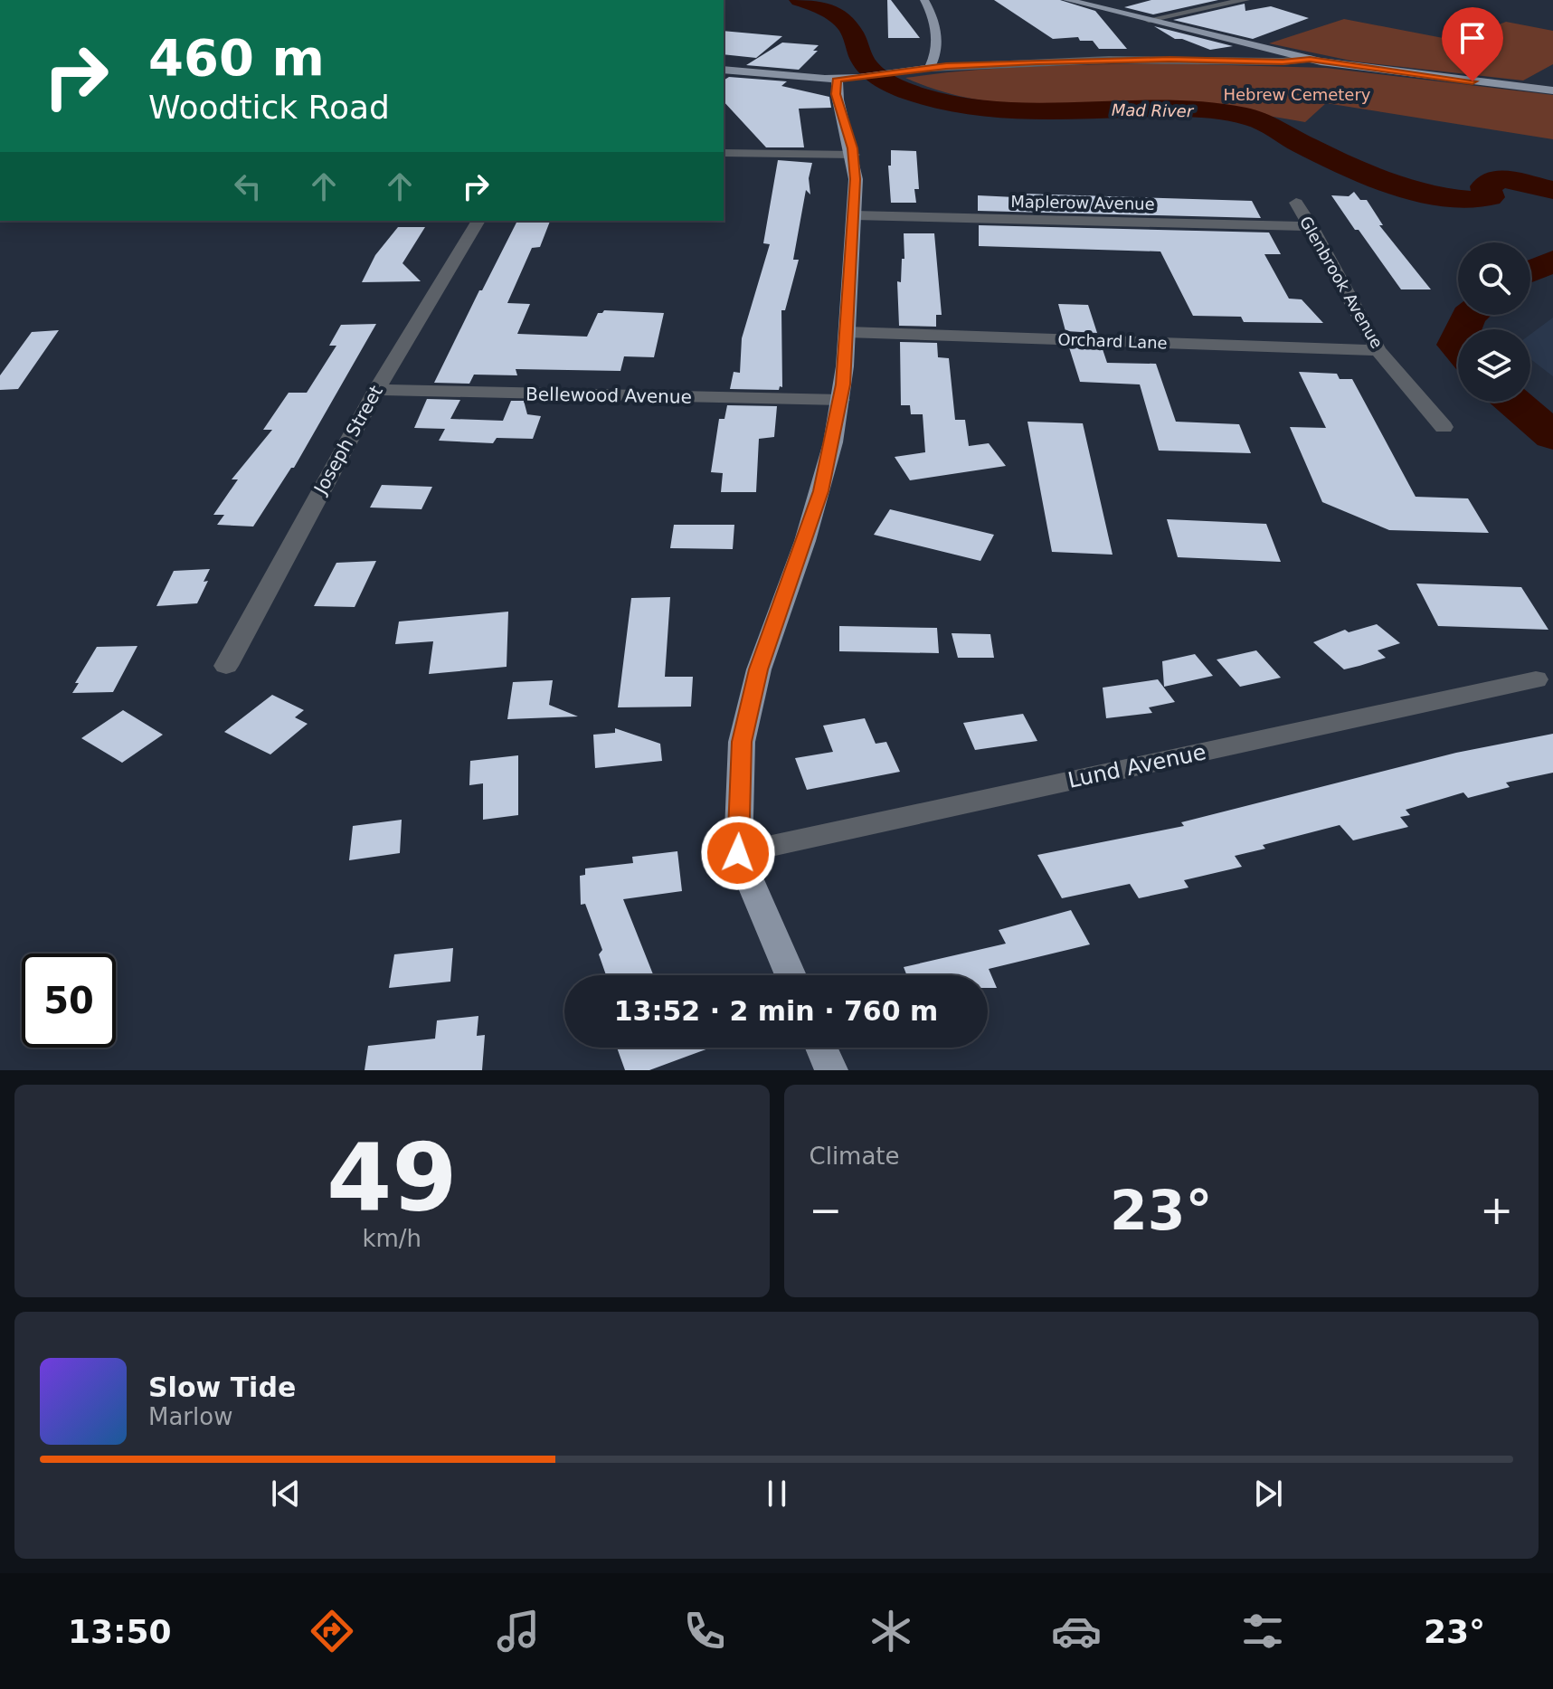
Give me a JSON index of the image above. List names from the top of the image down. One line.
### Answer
{"streets":{"street":["Maplerow Avenue","Glenbrook Avenue","Orchard Lane","Bellewood Avenue","Joseph Street","Lund Avenue"]},"crossings":[["Maplerow Avenue","Glenbrook Avenue"],["Glenbrook Avenue","Orchard Lane"],["Bellewood Avenue","Joseph Street"]],"water":["Mad River"],"parks":["Hebrew Cemetery"],"page":{"turn":["460 m","Woodtick Road"],"limit":"50","trip":"13:52 · 2 min · 760 m","tile":[["49","km/h"],"Climate"],"heat":["−","23°","+"],"song":["Slow Tide","Marlow"],"tabs":["13:50","23°"]}}
